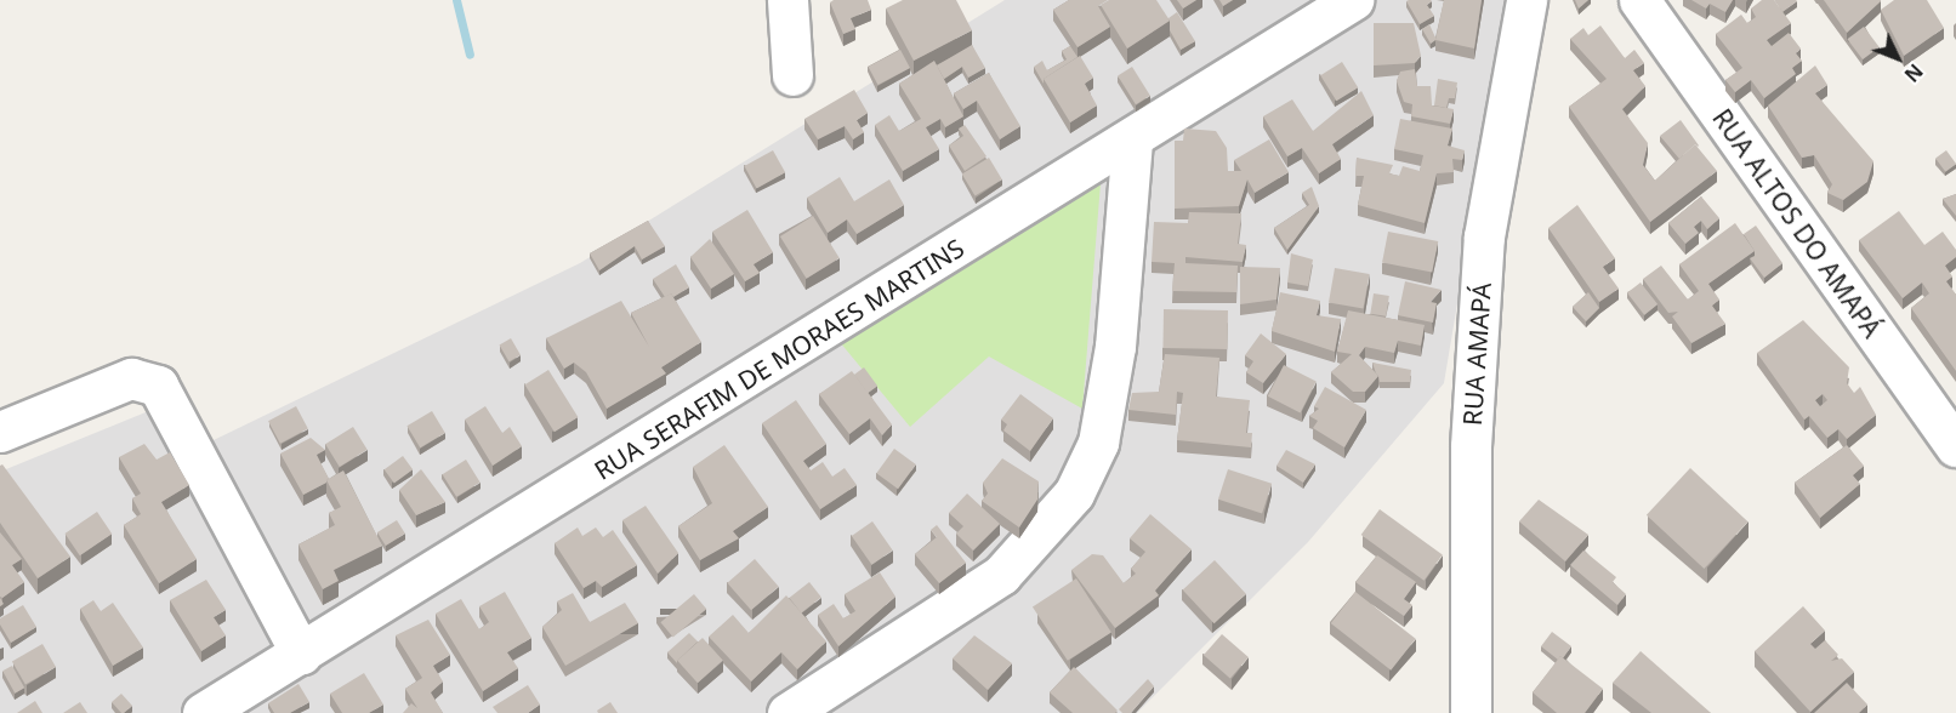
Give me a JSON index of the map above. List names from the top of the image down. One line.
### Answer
{"streets":{"street":["RUA ALTOS DO AMAPÁ","RUA AMAPÁ","RUA SERAFIM DE MORAES MARTINS"]},"north":"bottom right"}
